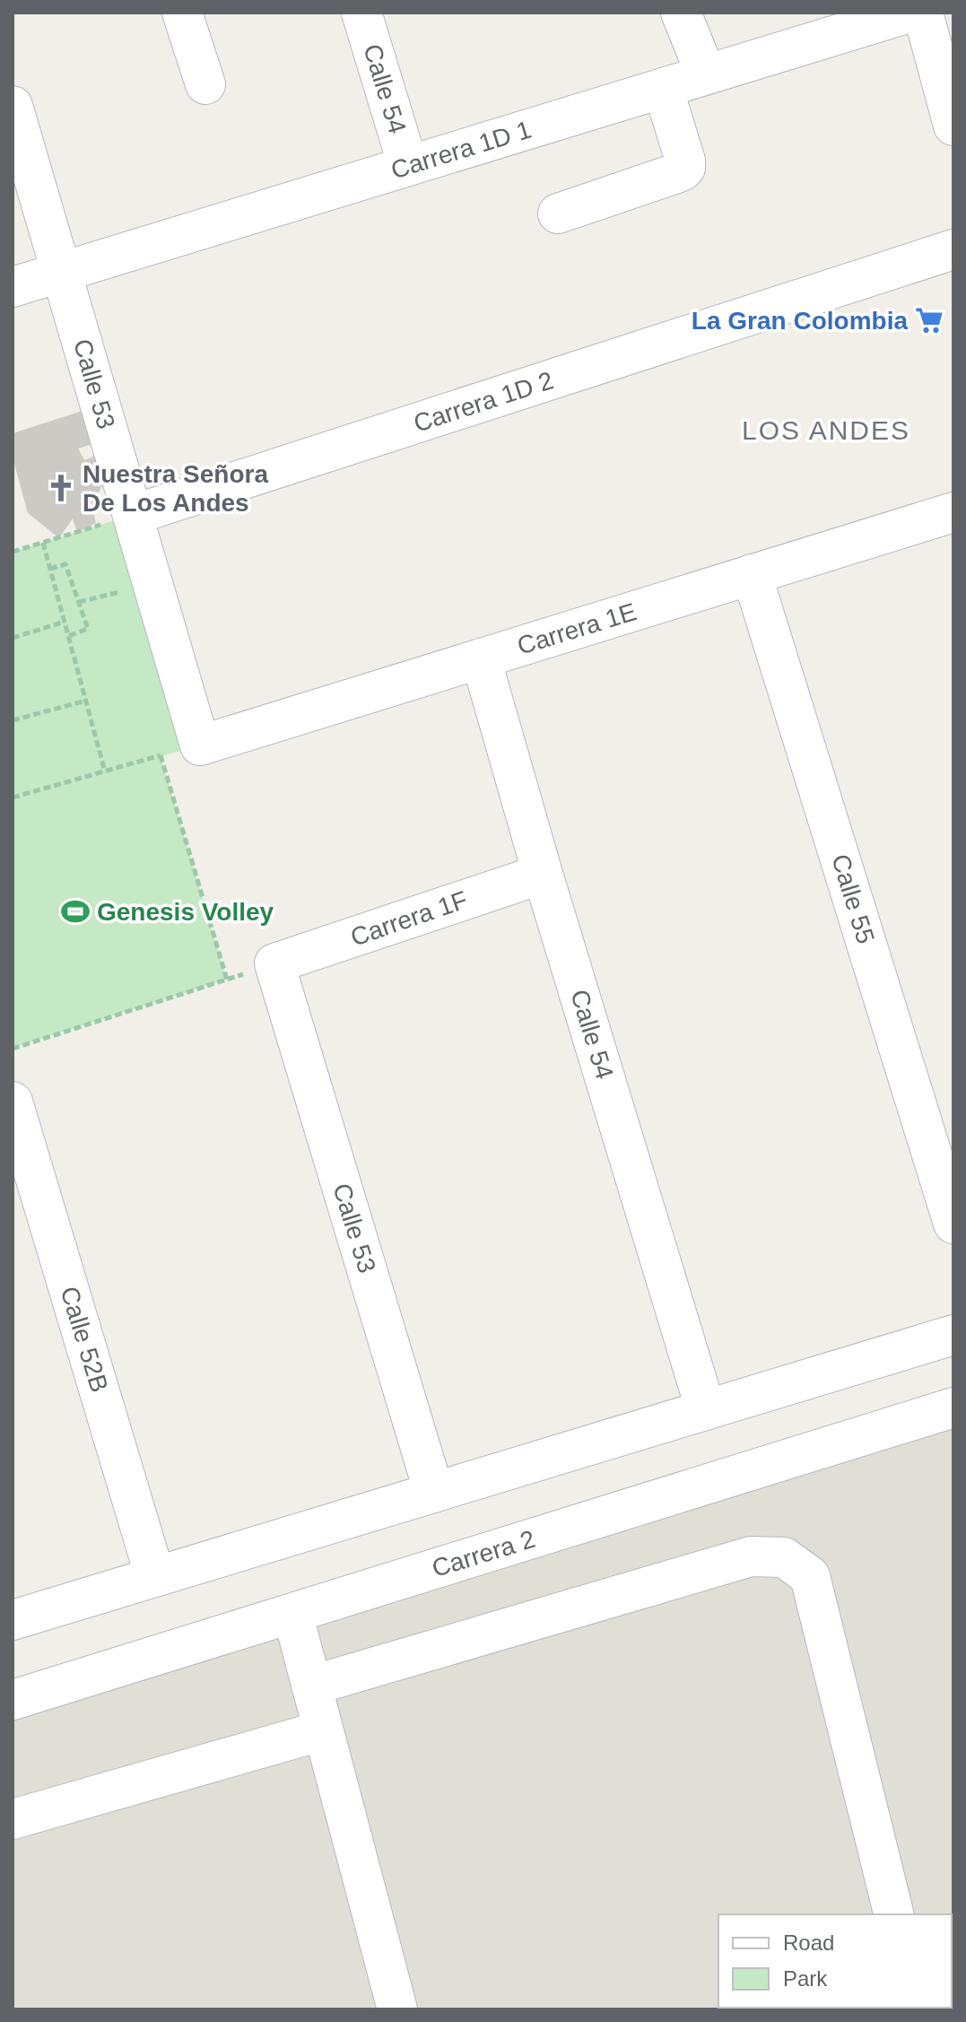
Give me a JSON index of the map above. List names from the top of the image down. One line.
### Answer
{"streets":{"street":["Calle 54","Carrera 1D 1","Calle 53","Carrera 1D 2","Carrera 1E","Calle 55","Carrera 1F","Calle 52B","Carrera 2"]},"crossings":[["Calle 54","Carrera 1D 1"],["Calle 54","Carrera 1E"],["Calle 54","Carrera 1F"],["Carrera 1D 1","Calle 53"],["Calle 53","Carrera 1D 2"],["Calle 53","Carrera 1E"],["Calle 53","Carrera 1F"],["Carrera 1E","Calle 55"]],"districts":["LOS ANDES"],"places":{"supermarket":["La Gran Colombia"],"church":["Nuestra Señora De Los Andes"],"sports":["Genesis Volley"]},"legend":["Road","Park"]}
